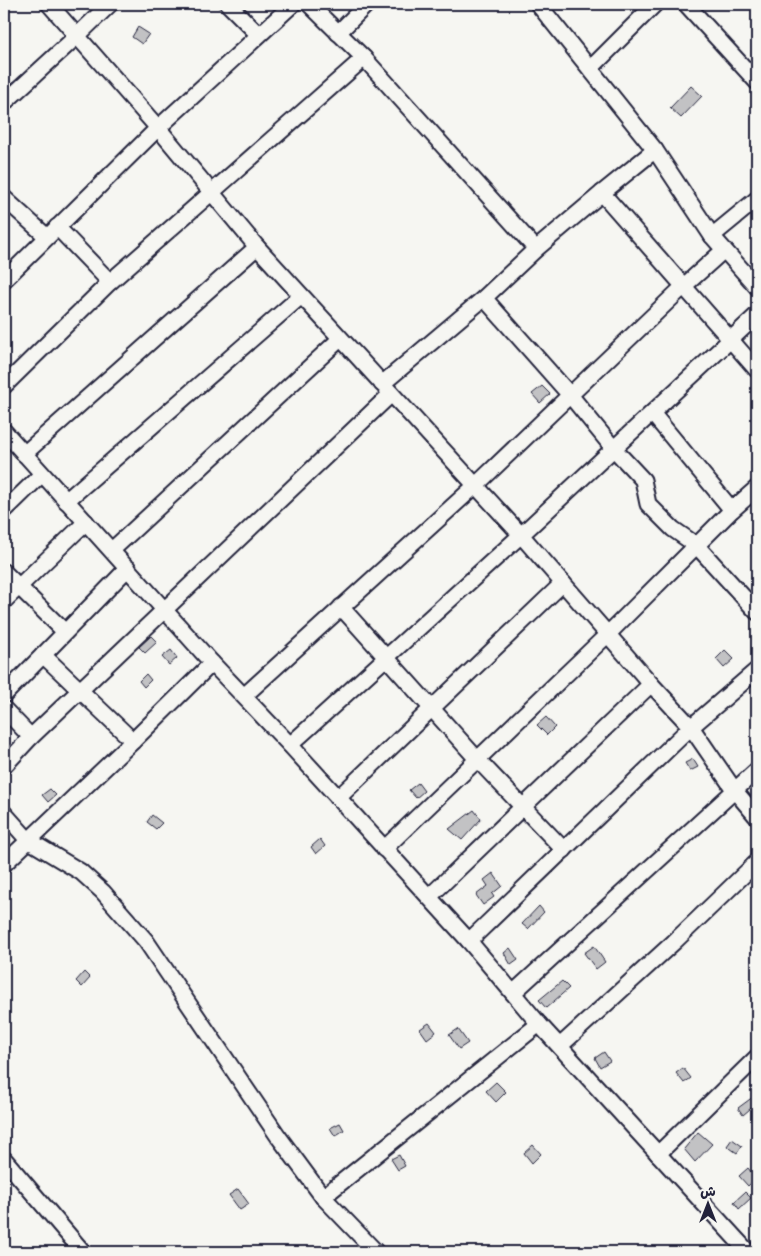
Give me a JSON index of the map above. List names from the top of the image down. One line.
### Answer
{"north":"top"}
